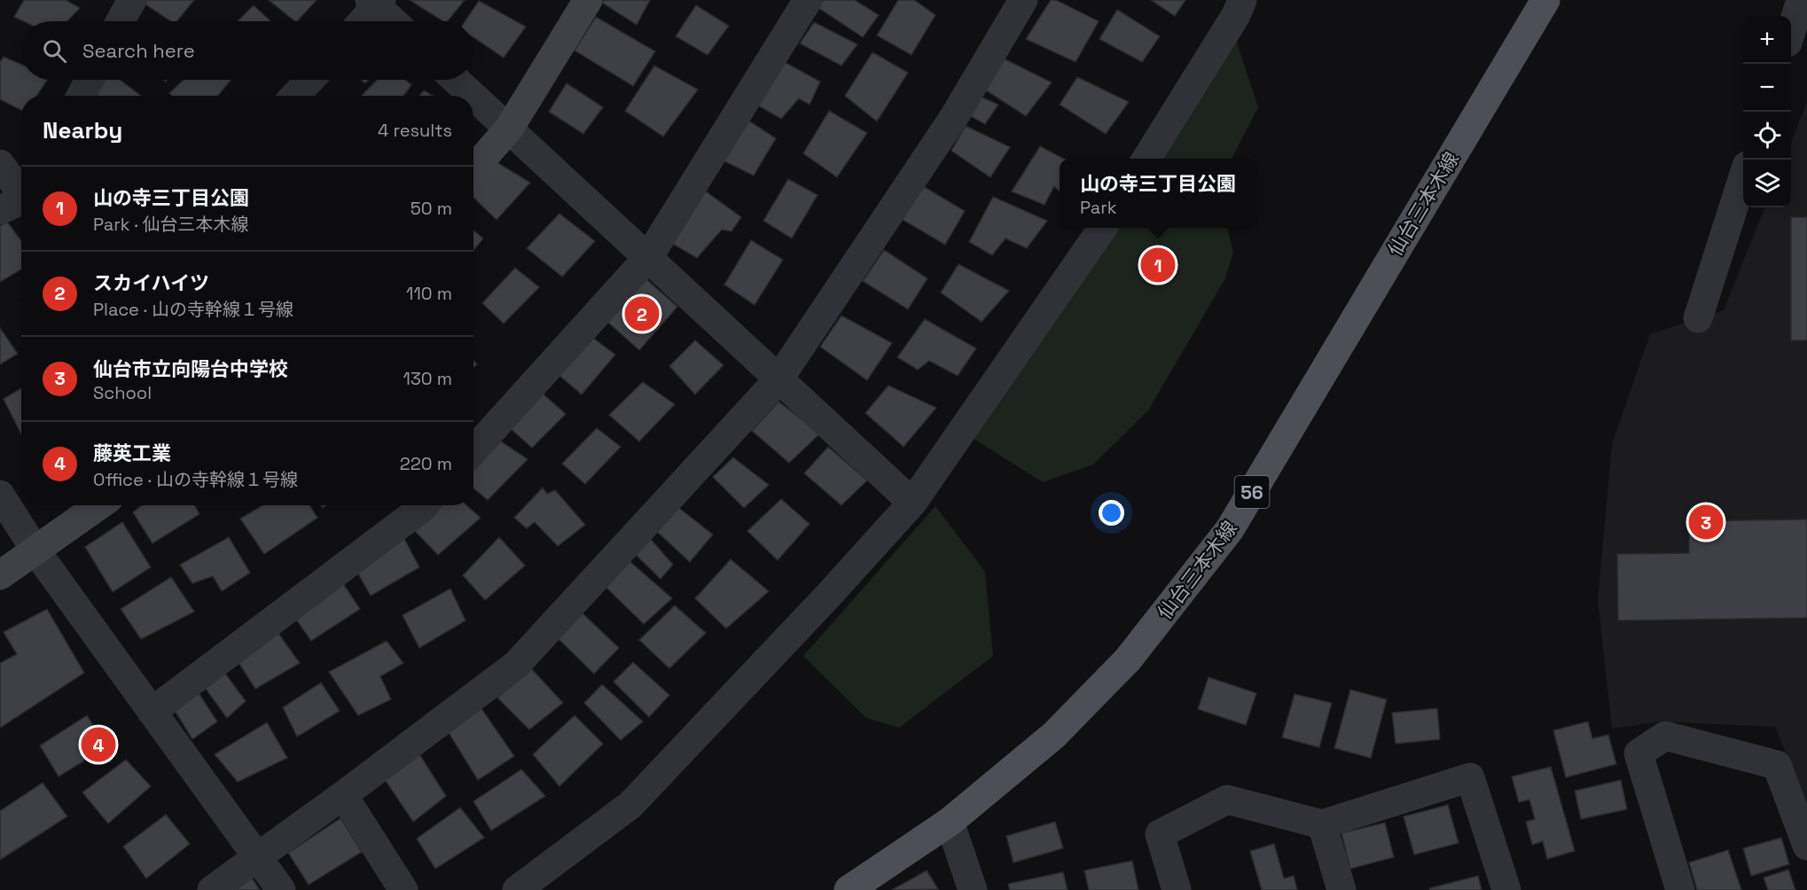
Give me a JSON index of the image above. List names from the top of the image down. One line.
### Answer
{"streets":{"main road":["仙台三本木線","56"]},"page":{"map_buttons":["+","−"],"search":"Search here","heading":["Nearby","4 results"],"popup":["山の寺三丁目公園","Park"],"list":[{"mark":"1","name":"山の寺三丁目公園","note":"Park · 仙台三本木線","value":"50 m"},{"mark":"2","name":"スカイハイツ","note":"Place · 山の寺幹線１号線","value":"110 m"},{"mark":"3","name":"仙台市立向陽台中学校","note":"School","value":"130 m"},{"mark":"4","name":"藤英工業","note":"Office · 山の寺幹線１号線","value":"220 m"}],"pins":["1","2","3","4"]}}
